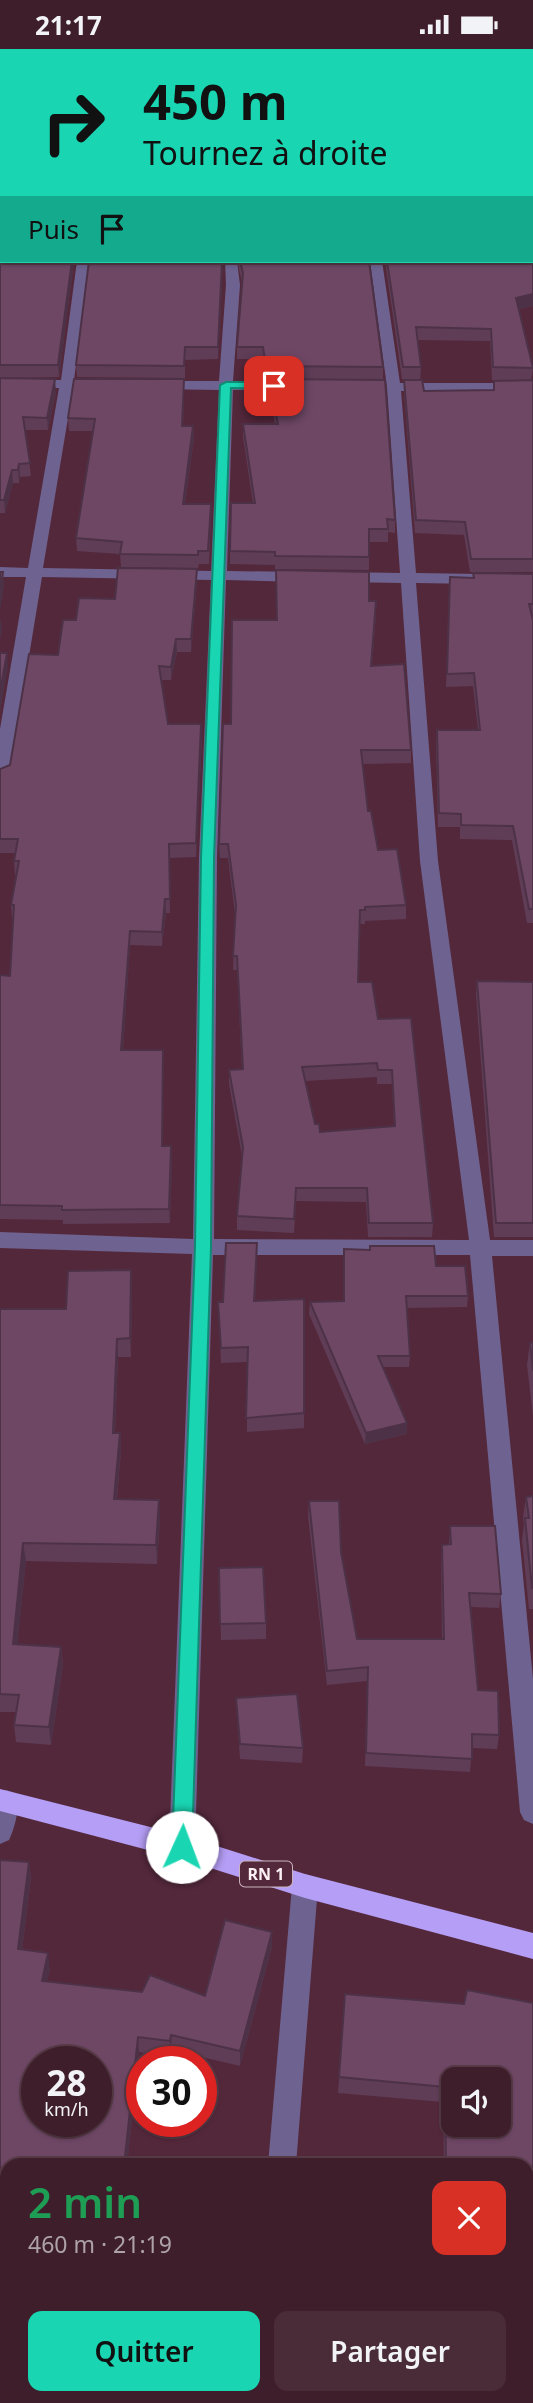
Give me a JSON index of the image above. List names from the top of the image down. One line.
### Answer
{"streets":{"highway":["RN 1"]},"page":{"status":"21:17","turn":["450 m","Tournez à droite"],"then":"Puis","speed":"28 km/h","limit":"30","heading":["2 min","460 m · 21:19"],"buttons":["Quitter","Partager"]}}
